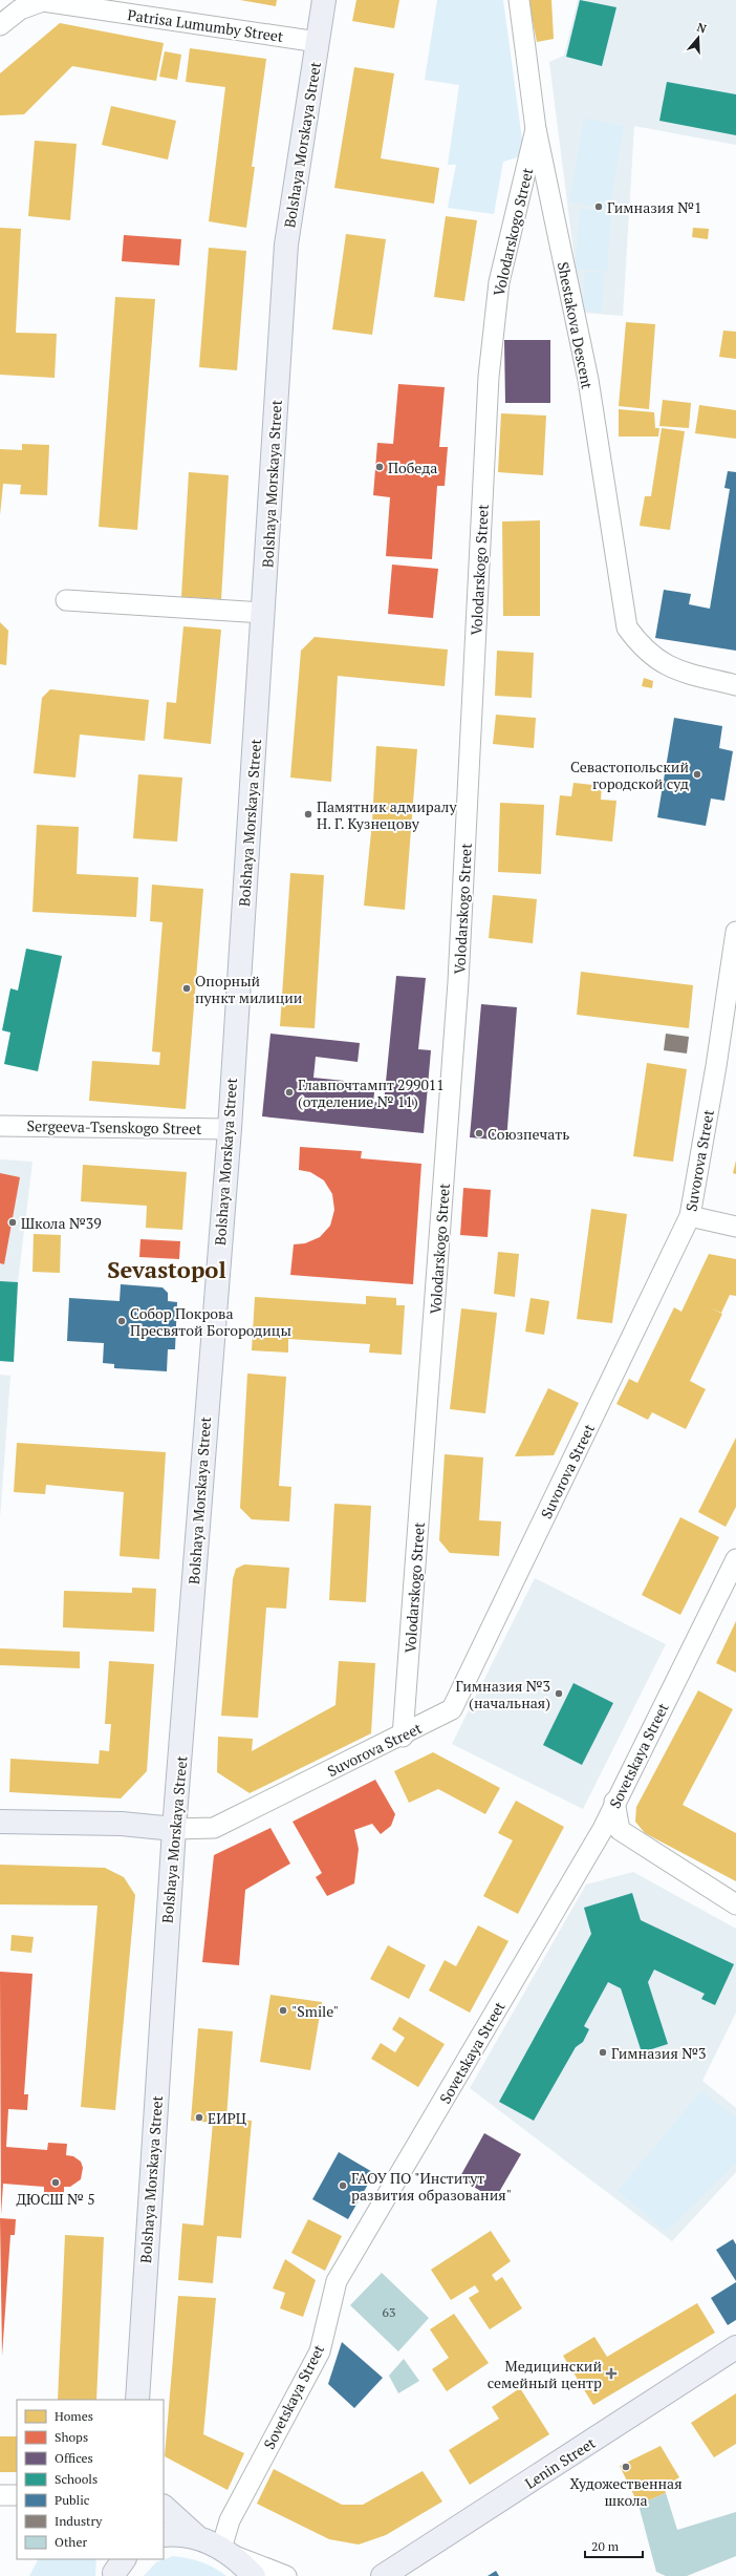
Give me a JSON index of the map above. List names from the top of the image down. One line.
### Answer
{"streets":{"main road":["Bolshaya Morskaya Street","Lenin Street"],"street":["Patrisa Lumumby Street","Volodarskogo Street","Shestakova Descent","Sergeeva-Tsenskogo Street","Suvorova Street","Sovetskaya Street"]},"crossings":[["Patrisa Lumumby Street","Bolshaya Morskaya Street"],["Bolshaya Morskaya Street","Sergeeva-Tsenskogo Street"],["Bolshaya Morskaya Street","Suvorova Street"],["Volodarskogo Street","Shestakova Descent"],["Volodarskogo Street","Suvorova Street"]],"districts":["Sevastopol"],"places":{"other":["Гимназия №1","Победа","Севастопольский городской суд","Памятник адмиралу Н. Г. Кузнецову","Опорный пункт милиции","Главпочтампт 299011 (отделение № 11)","Союзпечать","Школа №39","Собор Покрова Пресвятой Богородицы","Гимназия №3 (начальная)","\"Smile\"","Гимназия №3","ЕИРЦ","ДЮСШ № 5","ГАОУ ПО \"Институт развития образования\"","Художественная школа"],"health":["Медицинский семейный центр"]},"house_numbers":["63"],"legend":["Homes","Shops","Offices","Schools","Public","Industry","Other"],"scale_bar":"20 m","north":"top"}
